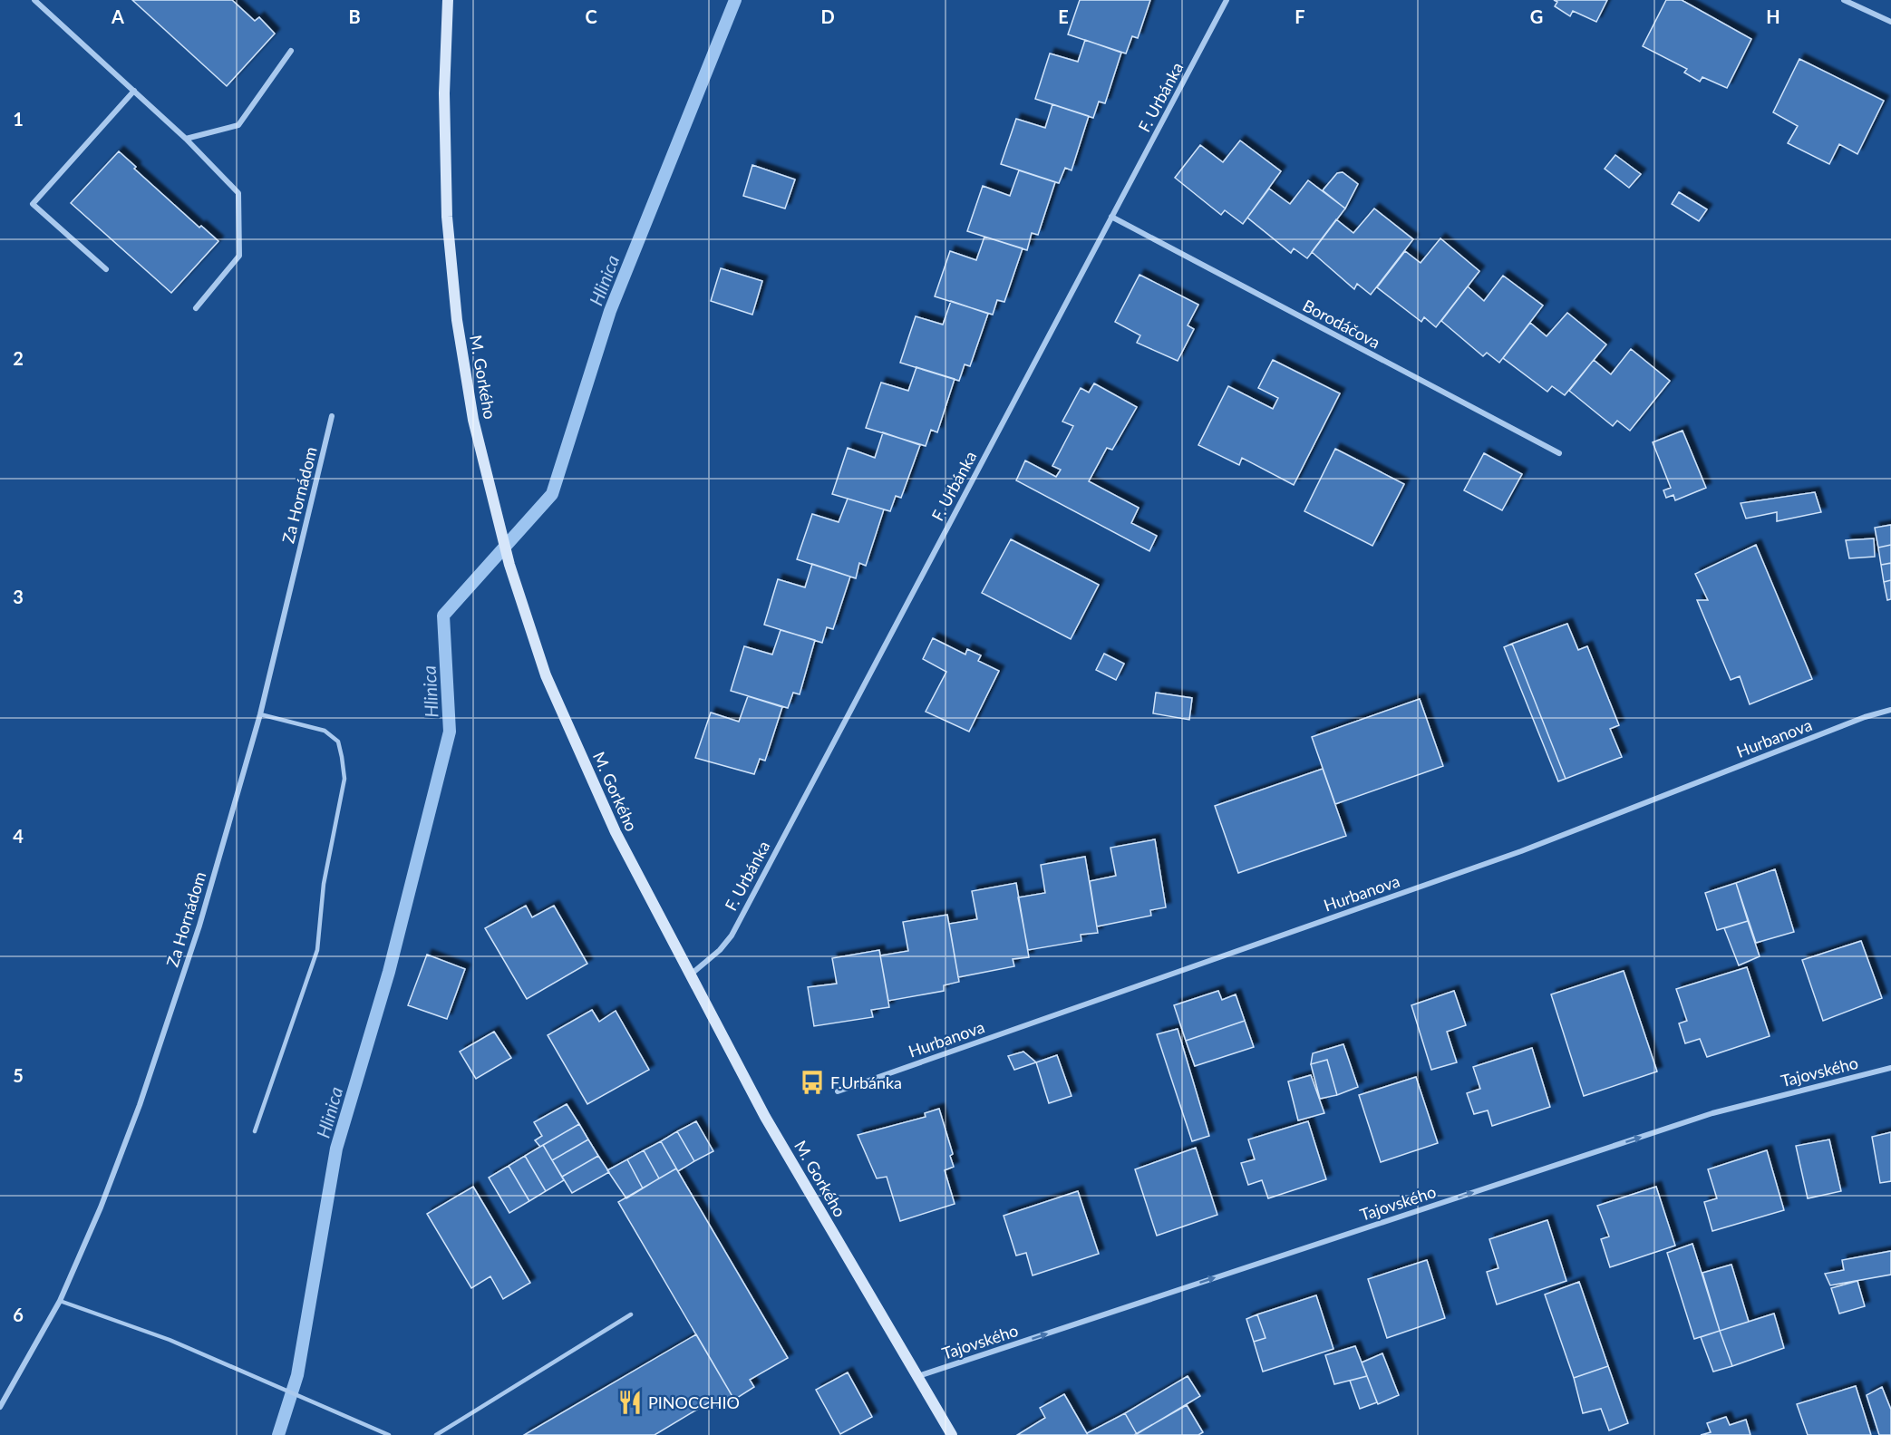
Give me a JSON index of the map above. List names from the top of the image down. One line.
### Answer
{"streets":{"main road":["M. Gorkého"],"street":["F. Urbánka","Borodáčova","Za Hornádom","Hurbanova","Tajovského"]},"crossings":[["F. Urbánka","Borodáčova"],["F. Urbánka","M. Gorkého"],["M. Gorkého","Tajovského"]],"one_way":["Tajovského"],"water":["Hlinica"],"places":{"bus stop":["F.Urbánka"],"restaurant":["PINOCCHIO"]},"grid":{"columns":["A","B","C","D","E","F","G","H"],"rows":["1","2","3","4","5","6"]}}
